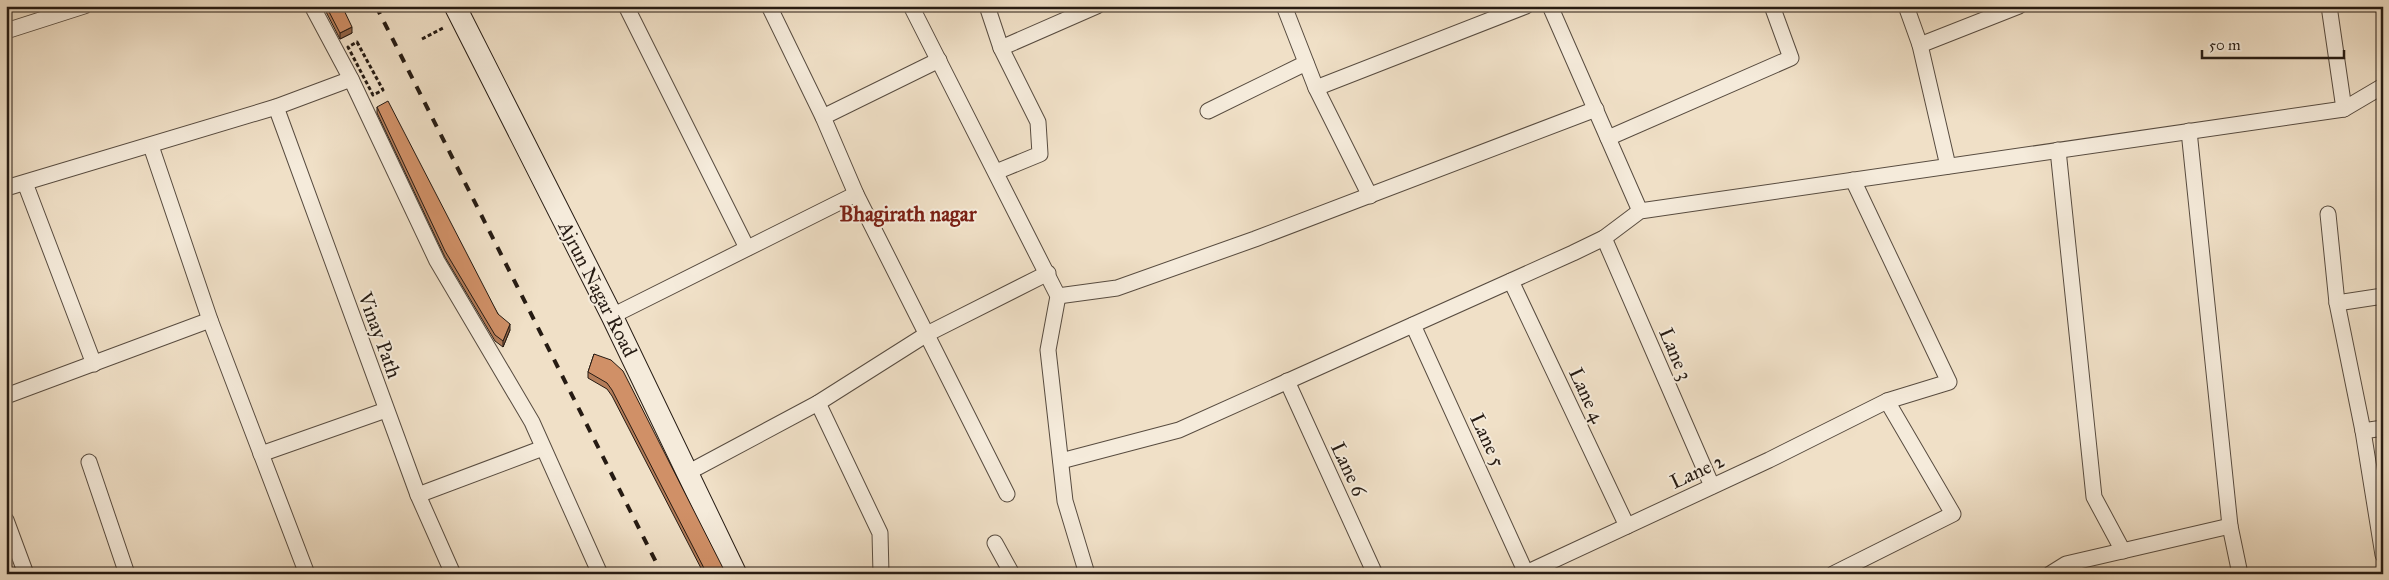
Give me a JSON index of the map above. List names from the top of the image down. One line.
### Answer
{"streets":{"street":["Ajrun Nagar Road","Vinay Path","Lane 3","Lane 4","Lane 5","Lane 6","Lane 2"]},"crossings":[["Lane 3","Lane 2"],["Lane 4","Lane 2"],["Lane 5","Lane 2"]],"districts":["Bhagirath nagar"],"scale_bar":"50 m"}
